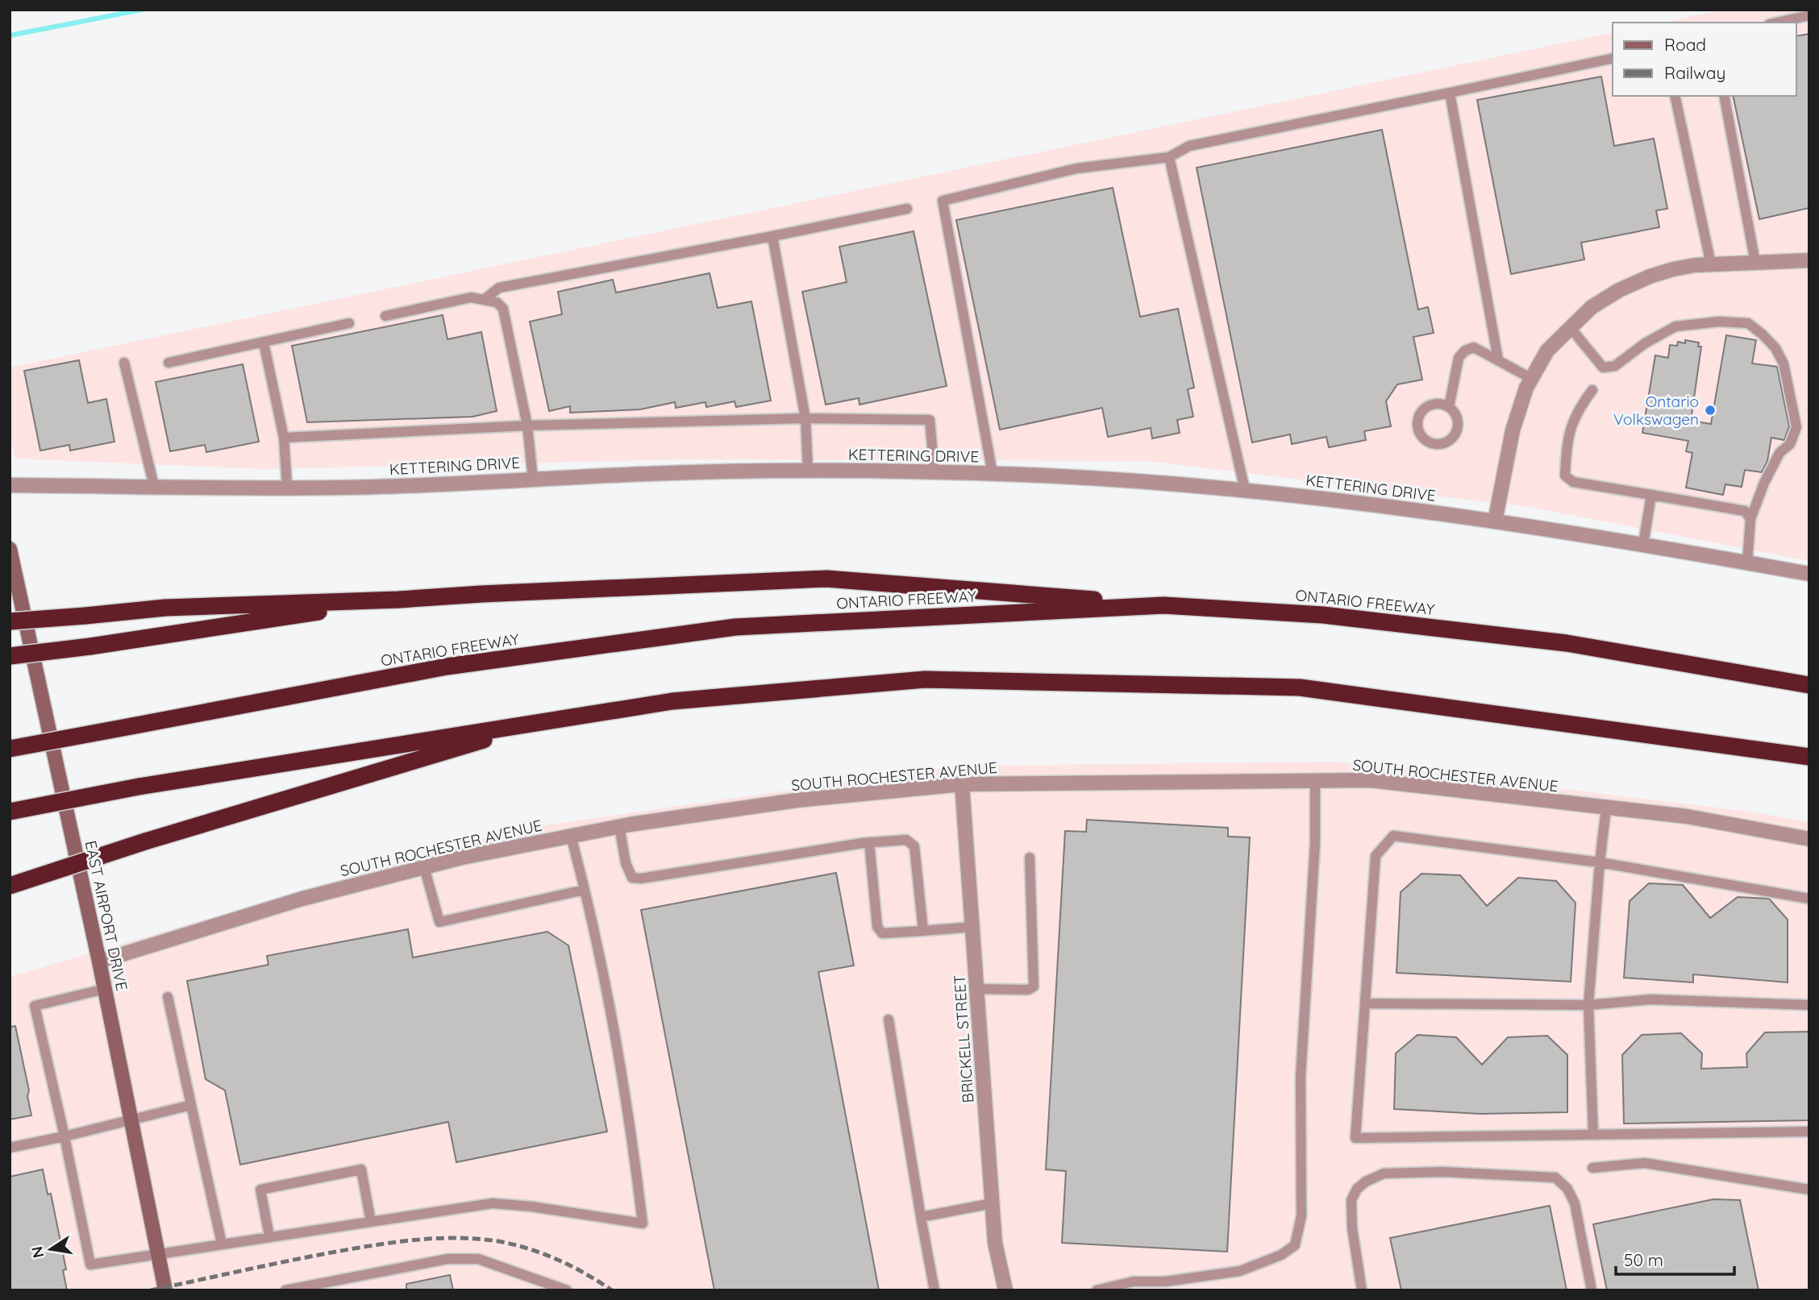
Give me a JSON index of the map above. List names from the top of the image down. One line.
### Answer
{"streets":{"highway":["ONTARIO FREEWAY"],"main road":["EAST AIRPORT DRIVE"],"street":["KETTERING DRIVE","SOUTH ROCHESTER AVENUE","BRICKELL STREET"]},"crossings":[["SOUTH ROCHESTER AVENUE","EAST AIRPORT DRIVE"],["SOUTH ROCHESTER AVENUE","BRICKELL STREET"]],"places":["Ontario Volkswagen"],"legend":["Road","Railway"],"scale_bar":"50 m","north":"left"}
